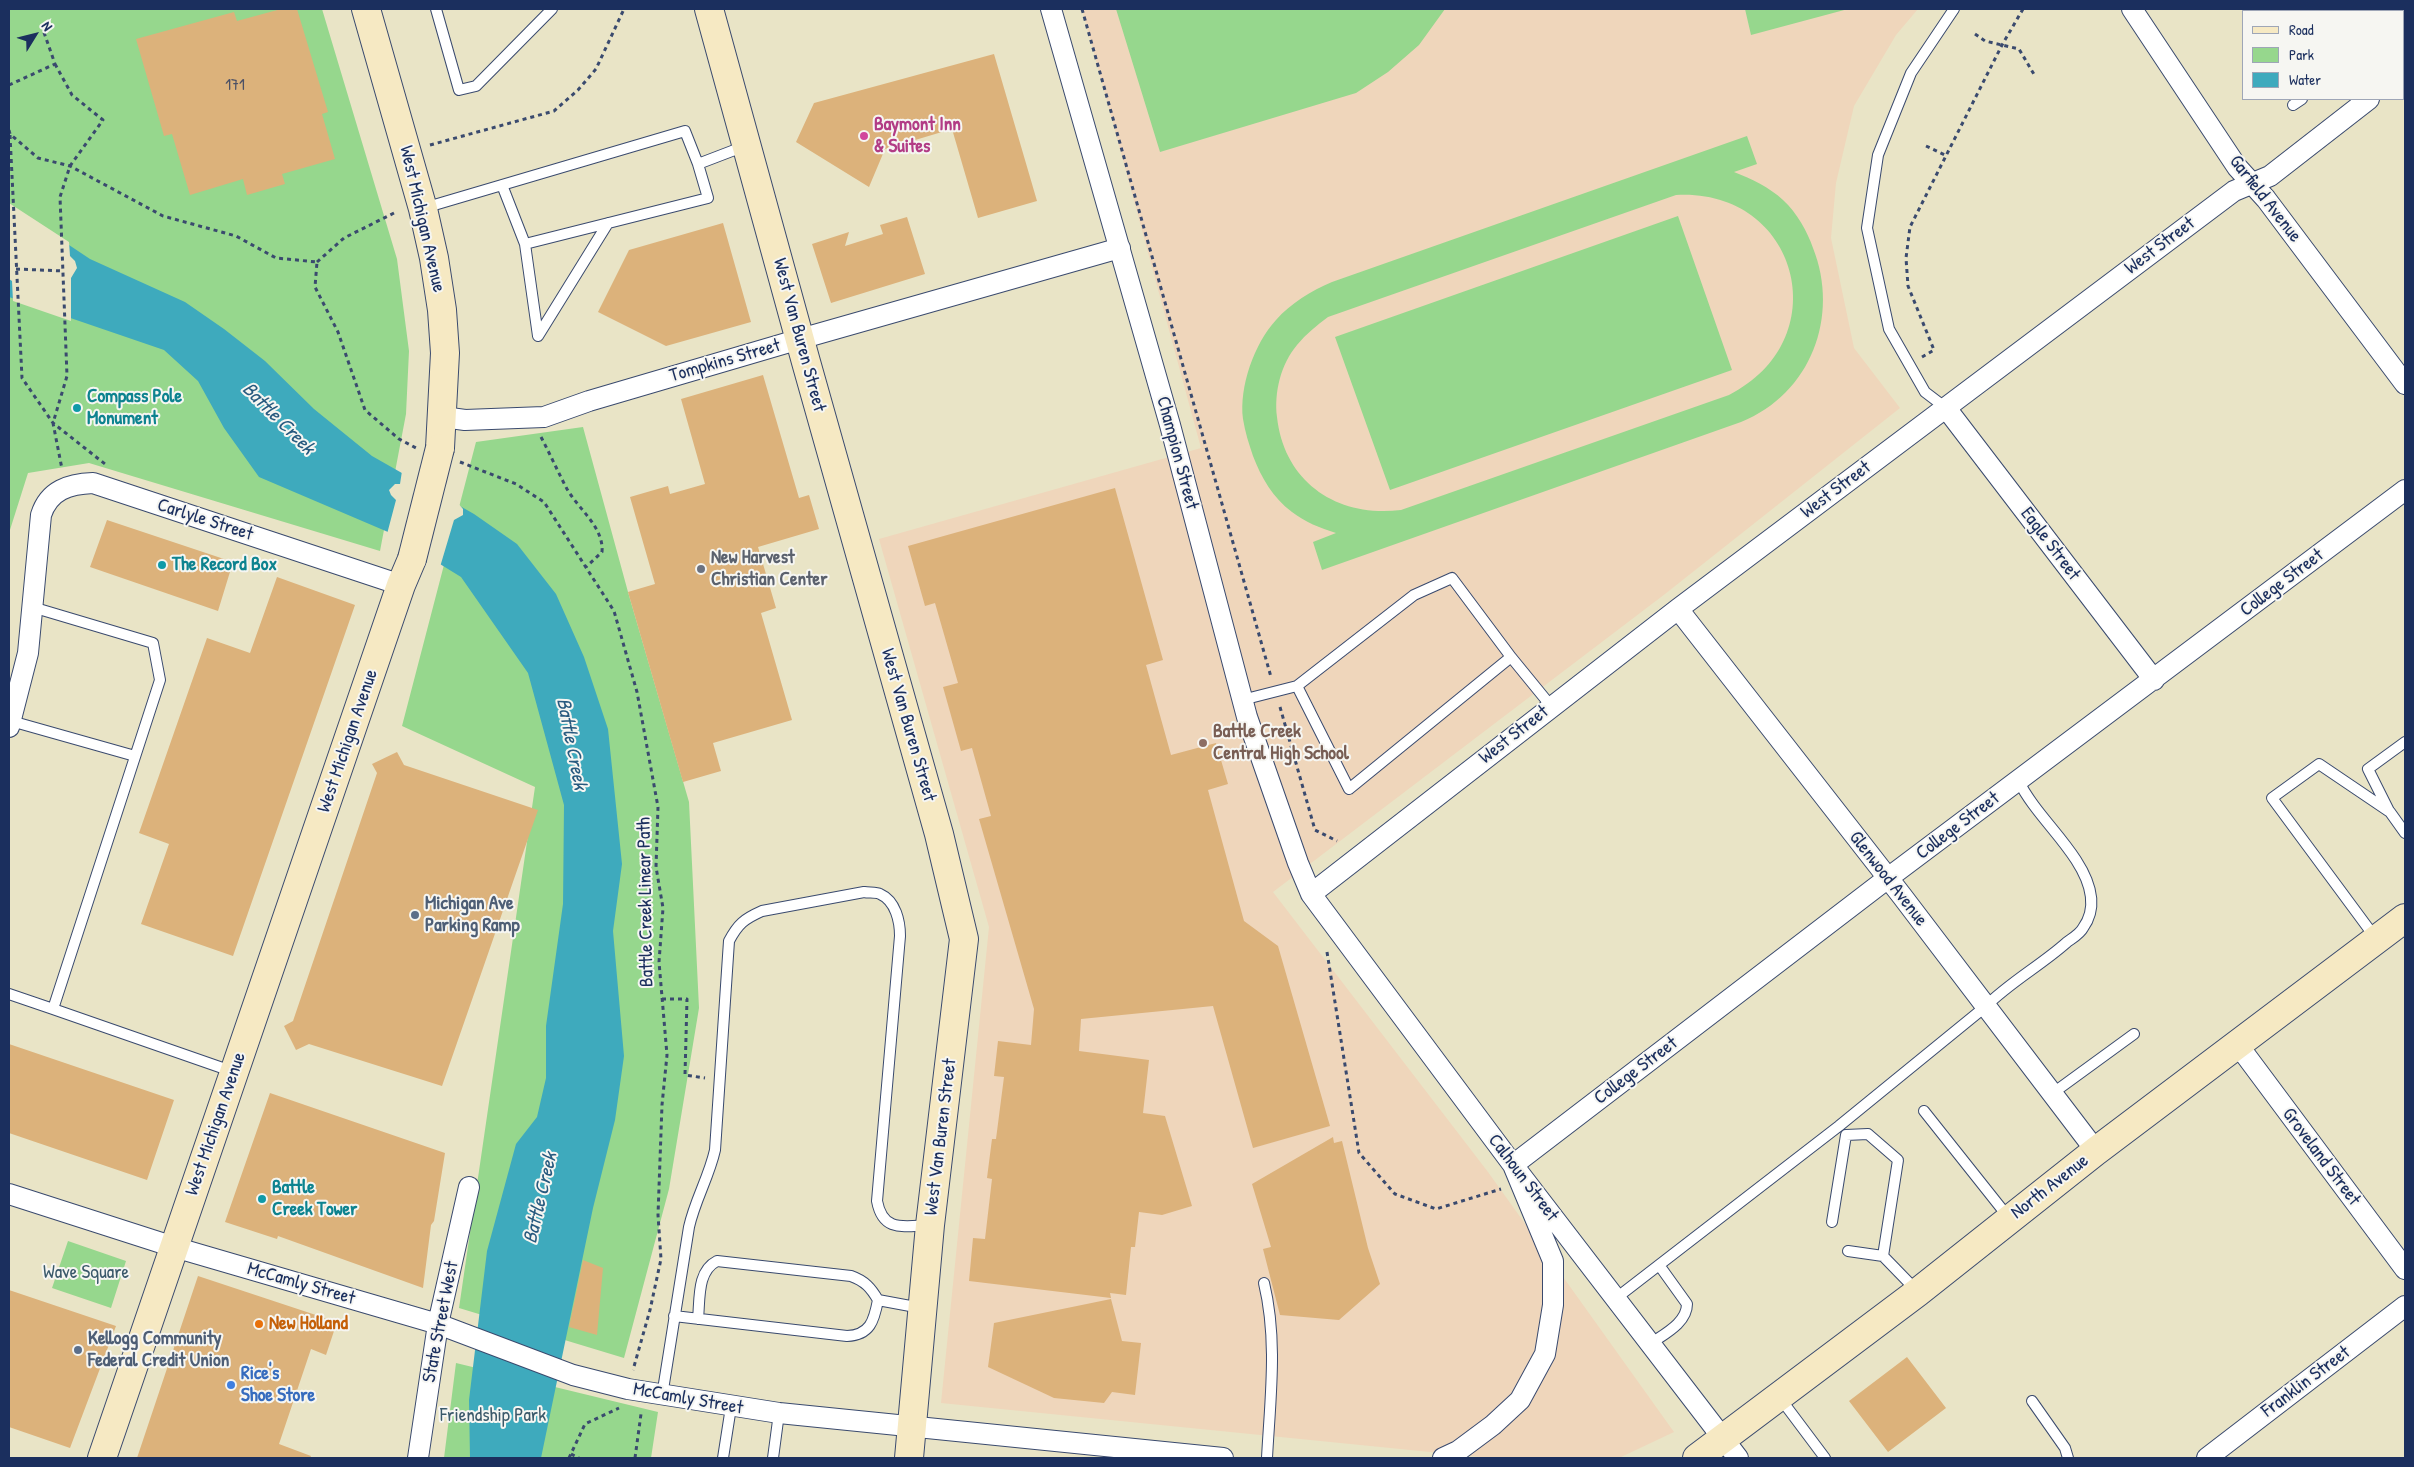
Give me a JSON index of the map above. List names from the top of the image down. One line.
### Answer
{"streets":{"street":["Garfield Avenue","West Michigan Avenue","West Street","West Van Buren Street","Tompkins Street","Champion Street","Carlyle Street","Eagle Street","College Street","Glenwood Avenue","Groveland Street","Calhoun Street","North Avenue","McCamly Street","State Street West","Franklin Street"],"path":["Battle Creek Linear Path"]},"crossings":[["Garfield Avenue","West Street"],["West Michigan Avenue","Tompkins Street"],["West Michigan Avenue","Carlyle Street"],["West Michigan Avenue","Battle Creek Linear Path"],["West Michigan Avenue","McCamly Street"],["West Street","Champion Street"],["West Street","Eagle Street"],["West Street","Glenwood Avenue"],["West Street","Calhoun Street"],["West Van Buren Street","Tompkins Street"],["West Van Buren Street","McCamly Street"],["Tompkins Street","Champion Street"],["Champion Street","Calhoun Street"],["Eagle Street","College Street"],["College Street","Glenwood Avenue"],["College Street","Calhoun Street"],["Glenwood Avenue","North Avenue"],["Battle Creek Linear Path","McCamly Street"],["Groveland Street","North Avenue"],["Calhoun Street","North Avenue"],["McCamly Street","State Street West"]],"water":["Battle Creek"],"parks":["Wave Square","Friendship Park"],"places":["Baymont Inn & Suites","Compass Pole Monument","The Record Box","New Harvest Christian Center","Battle Creek Central High School","Michigan Ave Parking Ramp","Battle Creek Tower","New Holland","Kellogg Community Federal Credit Union","Rice's Shoe Store"],"house_numbers":["171"],"legend":["Road","Park","Water"],"north":"top right"}
